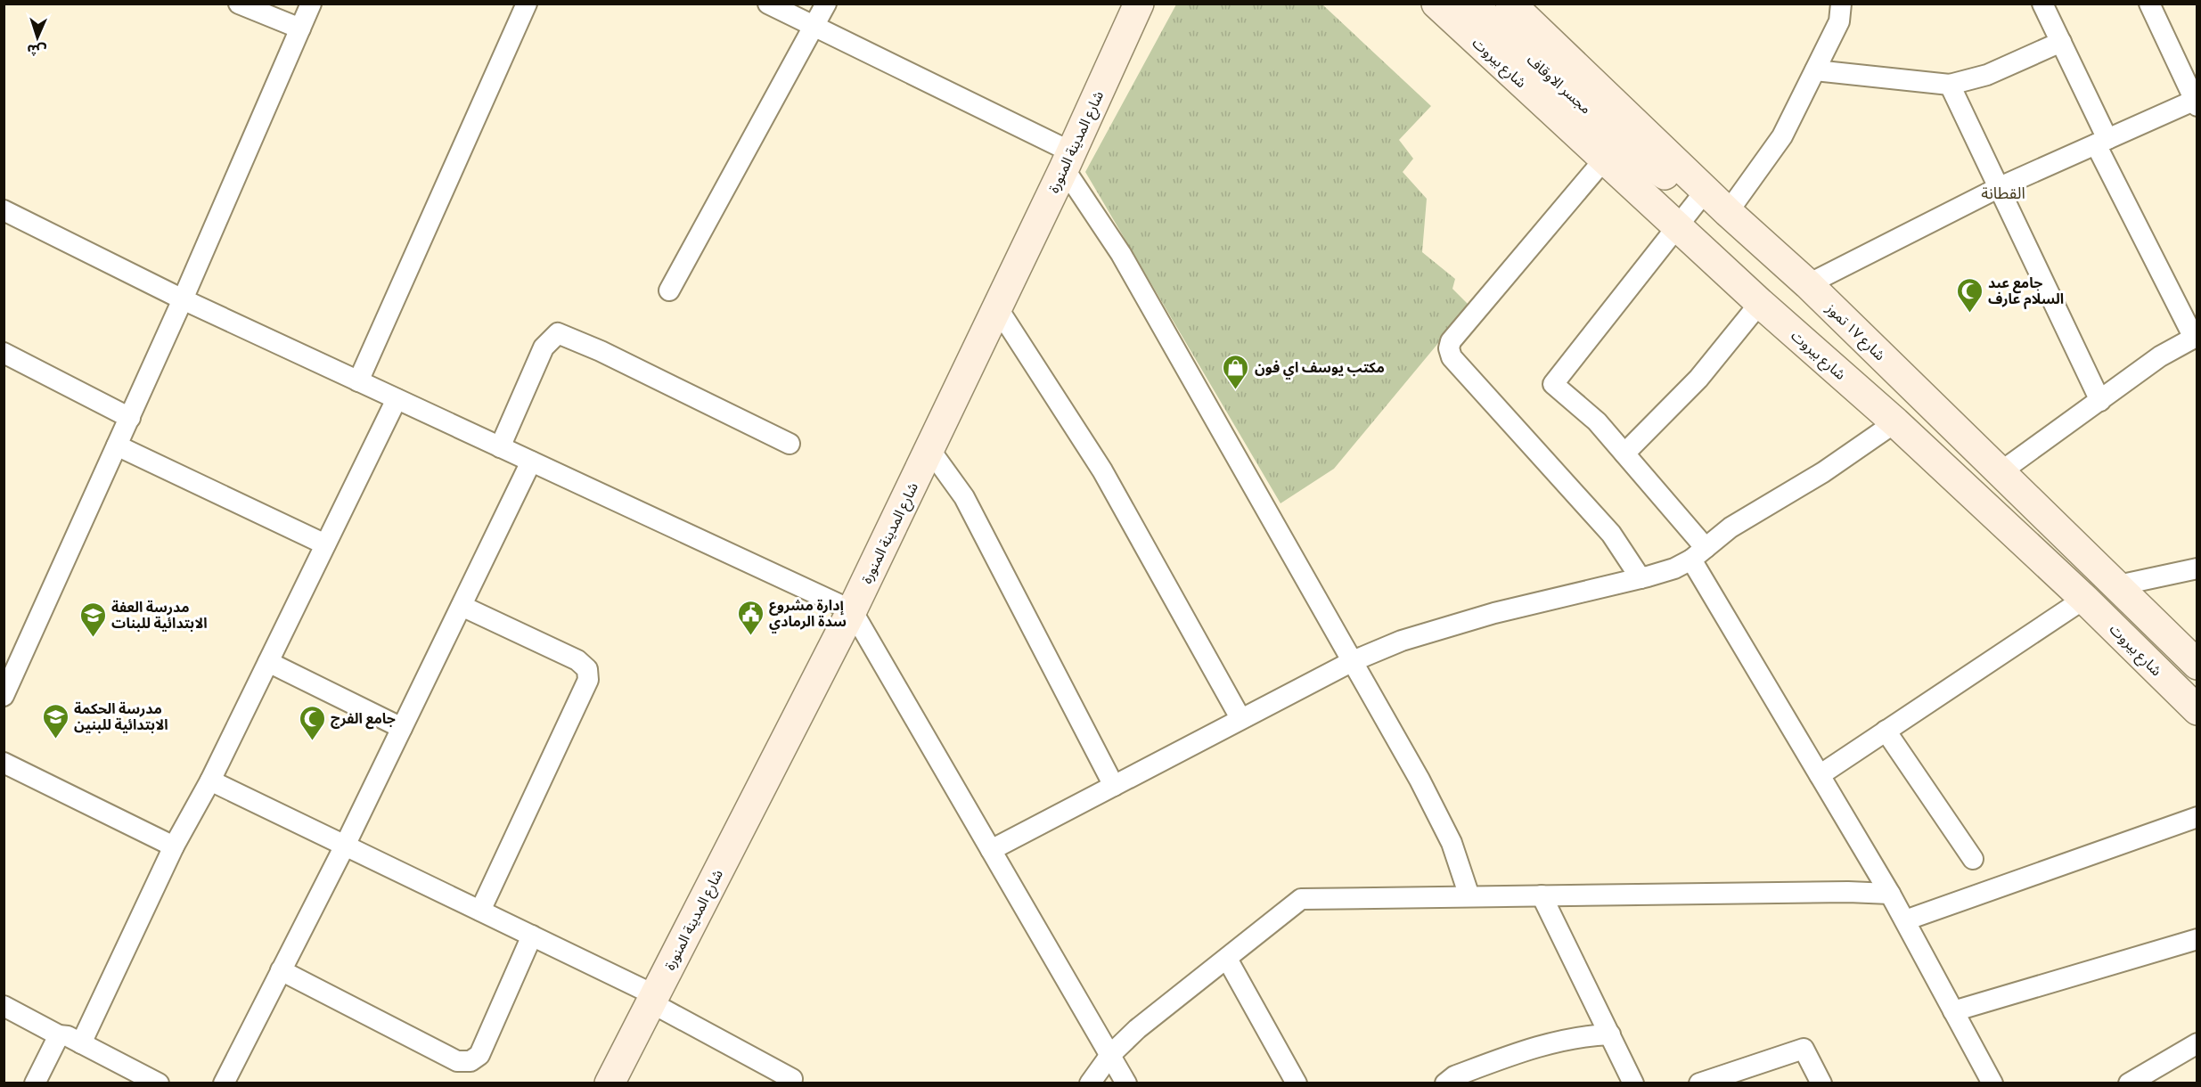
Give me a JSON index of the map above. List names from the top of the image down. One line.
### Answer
{"streets":{"main road":["شارع بيروت","مجسر الاوقاف","شارع المدينة المنورة","شارع ١٧ تموز"]},"crossings":[["شارع بيروت","مجسر الاوقاف"],["مجسر الاوقاف","شارع ١٧ تموز"]],"districts":["القطانة"],"places":{"mosque":["جامع عبد السلام عارف","جامع الفرج"],"shop":["مكتب يوسف اي فون"],"public building":["إدارة مشروع سدة الرمادي"],"school or university":["مدرسة العفة الابتدائية للبنات","مدرسة الحكمة الابتدائية للبنين"]},"north":"bottom"}
